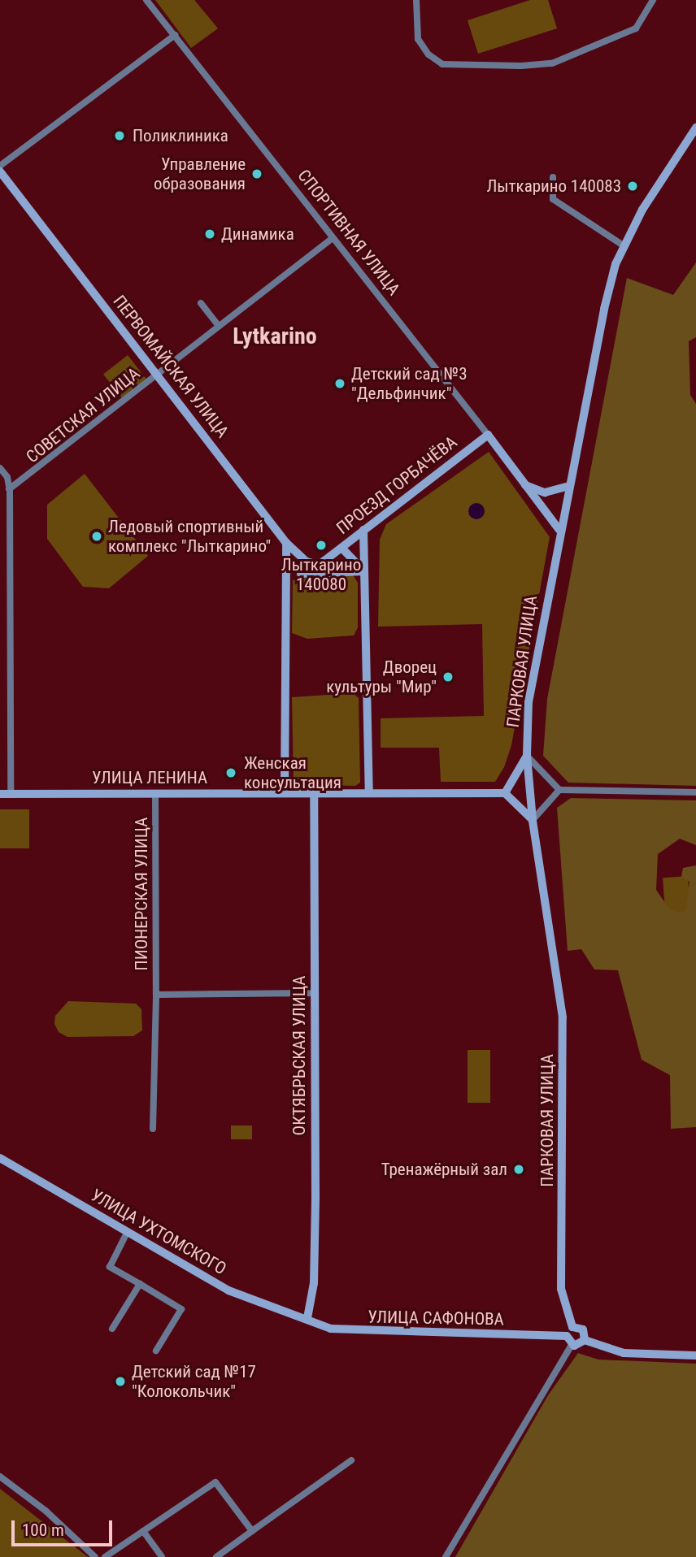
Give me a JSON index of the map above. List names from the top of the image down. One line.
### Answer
{"streets":{"street":["СПОРТИВНАЯ УЛИЦА","ПЕРВОМАЙСКАЯ УЛИЦА","СОВЕТСКАЯ УЛИЦА","ПРОЕЗД ГОРБАЧЁВА","ПАРКОВАЯ УЛИЦА","УЛИЦА ЛЕНИНА","ПИОНЕРСКАЯ УЛИЦА","ОКТЯБРЬСКАЯ УЛИЦА","УЛИЦА УХТОМСКОГО","УЛИЦА САФОНОВА"]},"crossings":[["СПОРТИВНАЯ УЛИЦА","СОВЕТСКАЯ УЛИЦА"],["СПОРТИВНАЯ УЛИЦА","ПРОЕЗД ГОРБАЧЁВА"],["СПОРТИВНАЯ УЛИЦА","ПАРКОВАЯ УЛИЦА"],["ПЕРВОМАЙСКАЯ УЛИЦА","СОВЕТСКАЯ УЛИЦА"],["ПЕРВОМАЙСКАЯ УЛИЦА","ПРОЕЗД ГОРБАЧЁВА"],["УЛИЦА ЛЕНИНА","ПИОНЕРСКАЯ УЛИЦА"],["УЛИЦА ЛЕНИНА","ОКТЯБРЬСКАЯ УЛИЦА"],["ОКТЯБРЬСКАЯ УЛИЦА","УЛИЦА УХТОМСКОГО"],["ОКТЯБРЬСКАЯ УЛИЦА","УЛИЦА САФОНОВА"],["УЛИЦА УХТОМСКОГО","УЛИЦА САФОНОВА"]],"districts":["Lytkarino"],"places":["Поликлиника","Управление образования","Лыткарино 140083","Динамика","Детский сад №3 \"Дельфинчик\"","Ледовый спортивный комплекс \"Лыткарино\"","Лыткарино 140080","Дворец культуры \"Мир\"","Женская консультация","Тренажёрный зал","Детский сад №17 \"Колокольчик\""],"scale_bar":"100 m"}
